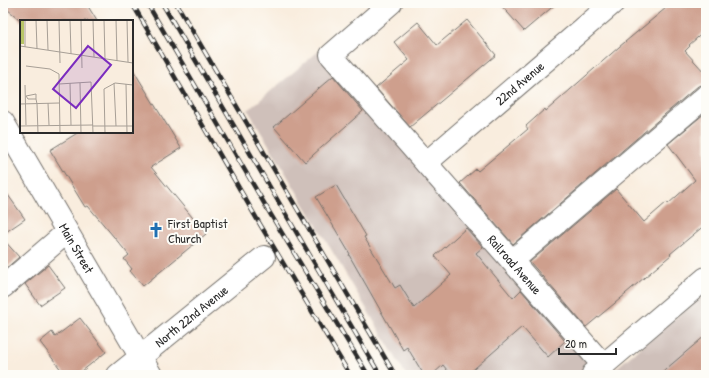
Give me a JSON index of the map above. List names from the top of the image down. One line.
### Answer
{"streets":{"street":["22nd Avenue","Main Street","Railroad Avenue","North 22nd Avenue"]},"crossings":[["22nd Avenue","Railroad Avenue"],["Main Street","North 22nd Avenue"]],"places":{"church":["First Baptist Church"]},"scale_bar":"20 m"}
